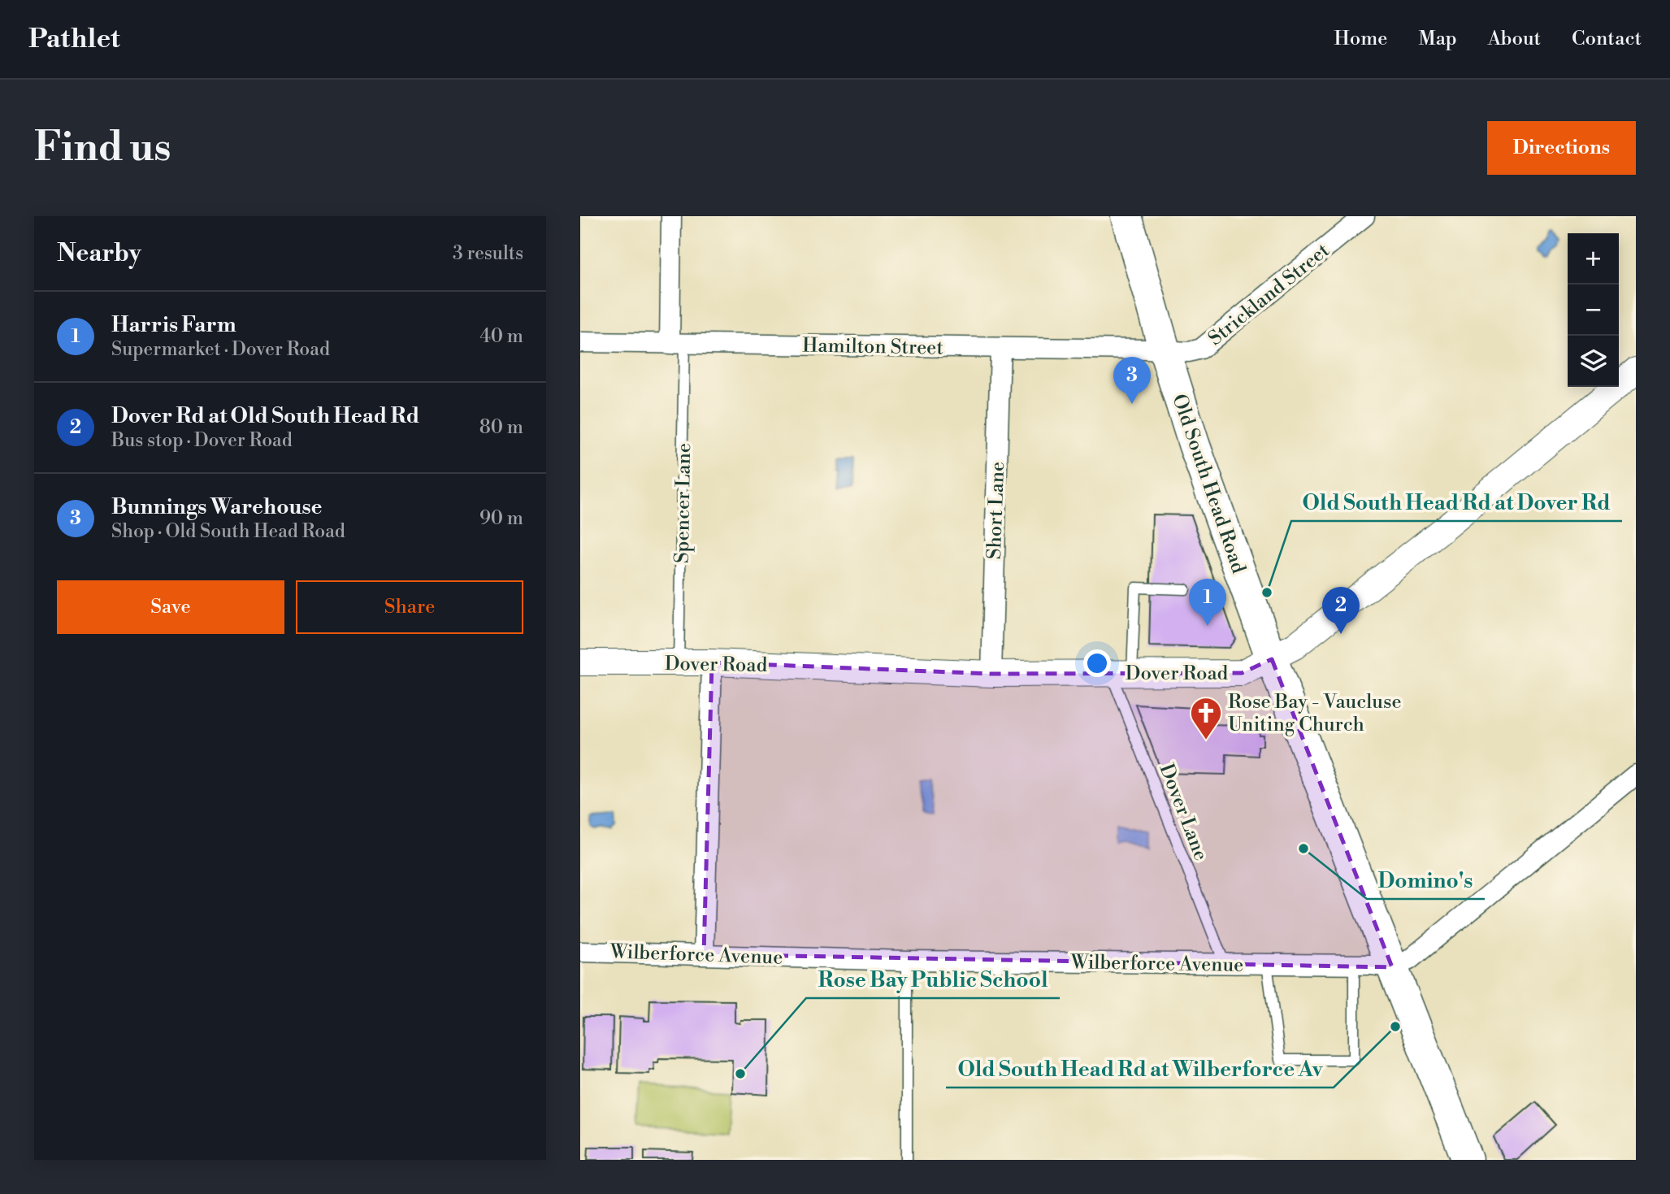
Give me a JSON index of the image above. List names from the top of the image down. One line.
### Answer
{"streets":{"main road":["Old South Head Road"],"street":["Strickland Street","Hamilton Street","Short Lane","Dover Road","Wilberforce Avenue"],"lane":["Spencer Lane","Dover Lane"]},"crossings":[["Strickland Street","Hamilton Street"],["Strickland Street","Old South Head Road"],["Hamilton Street","Old South Head Road"],["Hamilton Street","Spencer Lane"],["Hamilton Street","Short Lane"],["Old South Head Road","Dover Road"],["Old South Head Road","Wilberforce Avenue"],["Spencer Lane","Dover Road"],["Short Lane","Dover Road"],["Dover Road","Dover Lane"],["Dover Lane","Wilberforce Avenue"]],"places":{"other":["Old South Head Rd at Dover Rd","Domino's","Old South Head Rd at Wilberforce Av","Rose Bay Public School"],"church":["Rose Bay - Vaucluse Uniting Church"]},"page":{"header":"Pathlet","nav":["Home","Map","About","Contact"],"buttons":["Directions",["Save","Share"]],"title":"Find us","heading":["Nearby","3 results"],"map_buttons":["+","−"],"list":[{"mark":"1","name":"Harris Farm","note":"Supermarket · Dover Road","value":"40 m"},{"mark":"2","name":"Dover Rd at Old South Head Rd","note":"Bus stop · Dover Road","value":"80 m"},{"mark":"3","name":"Bunnings Warehouse","note":"Shop · Old South Head Road","value":"90 m"}],"pins":["3","1","2"]}}
